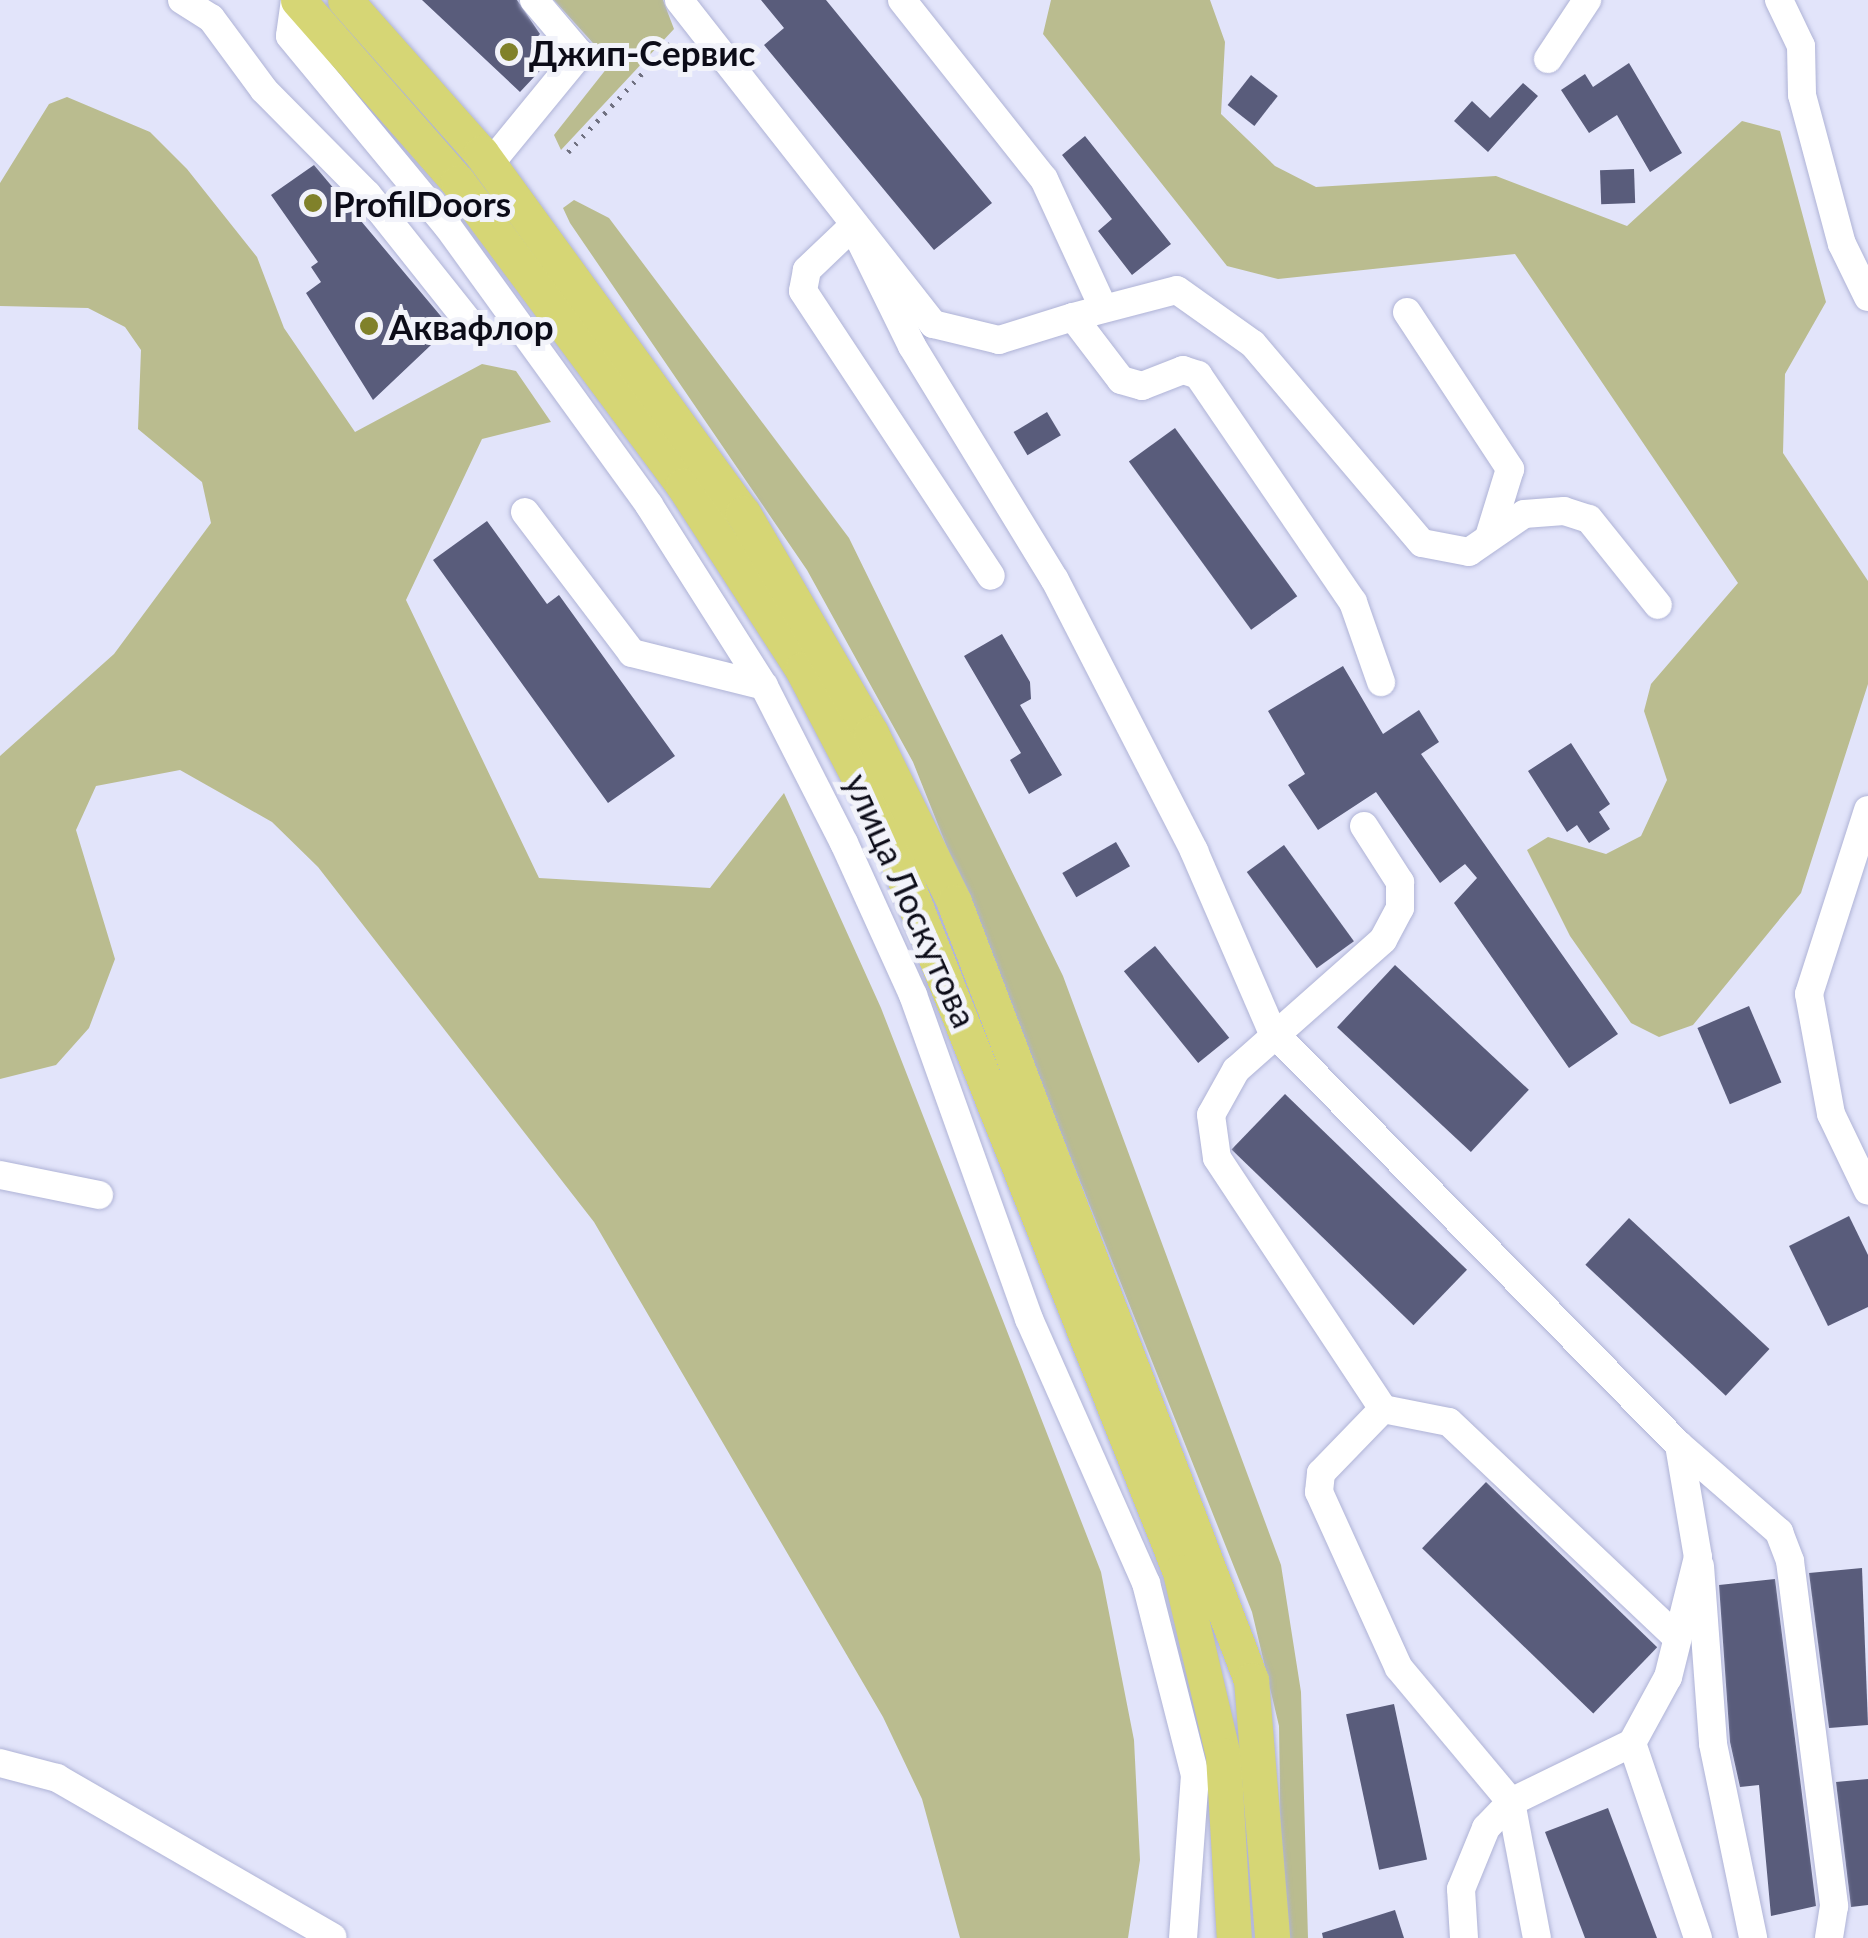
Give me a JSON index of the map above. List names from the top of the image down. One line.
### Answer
{"streets":{"main road":["улица Лоскутова"]},"places":["Джип-Сервис","ProfilDoors","Аквафлор"]}
